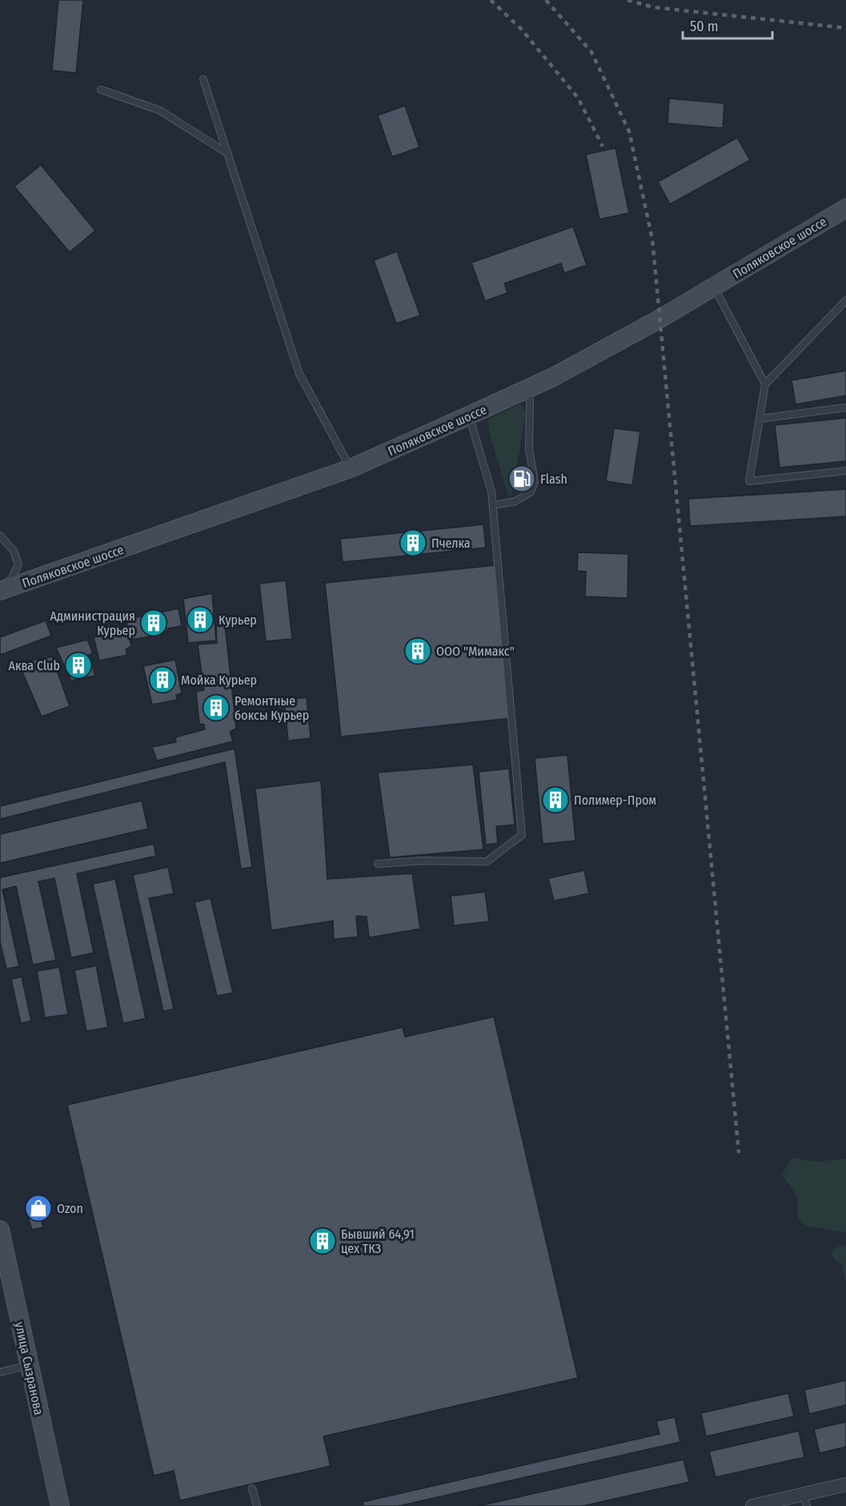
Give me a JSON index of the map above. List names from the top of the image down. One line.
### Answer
{"streets":{"street":["Поляковское шоссе","улица Сызранова"]},"places":{"fuel station":["Flash"],"building":["Пчелка","Курьер","Администрация Курьер","ООО \"Мимакс\"","Аква Club","Мойка Курьер","Ремонтные боксы Курьер","Полимер-Пром","Бывший 64,91 цех ТКЗ"],"shop":["Ozon"]},"scale_bar":"50 m"}
